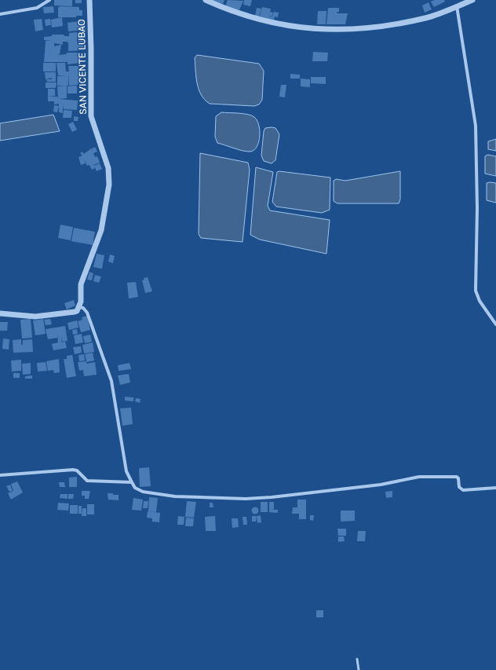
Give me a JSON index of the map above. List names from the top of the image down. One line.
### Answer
{"streets":{"street":["SAN VICENTE LUBAO"]}}
